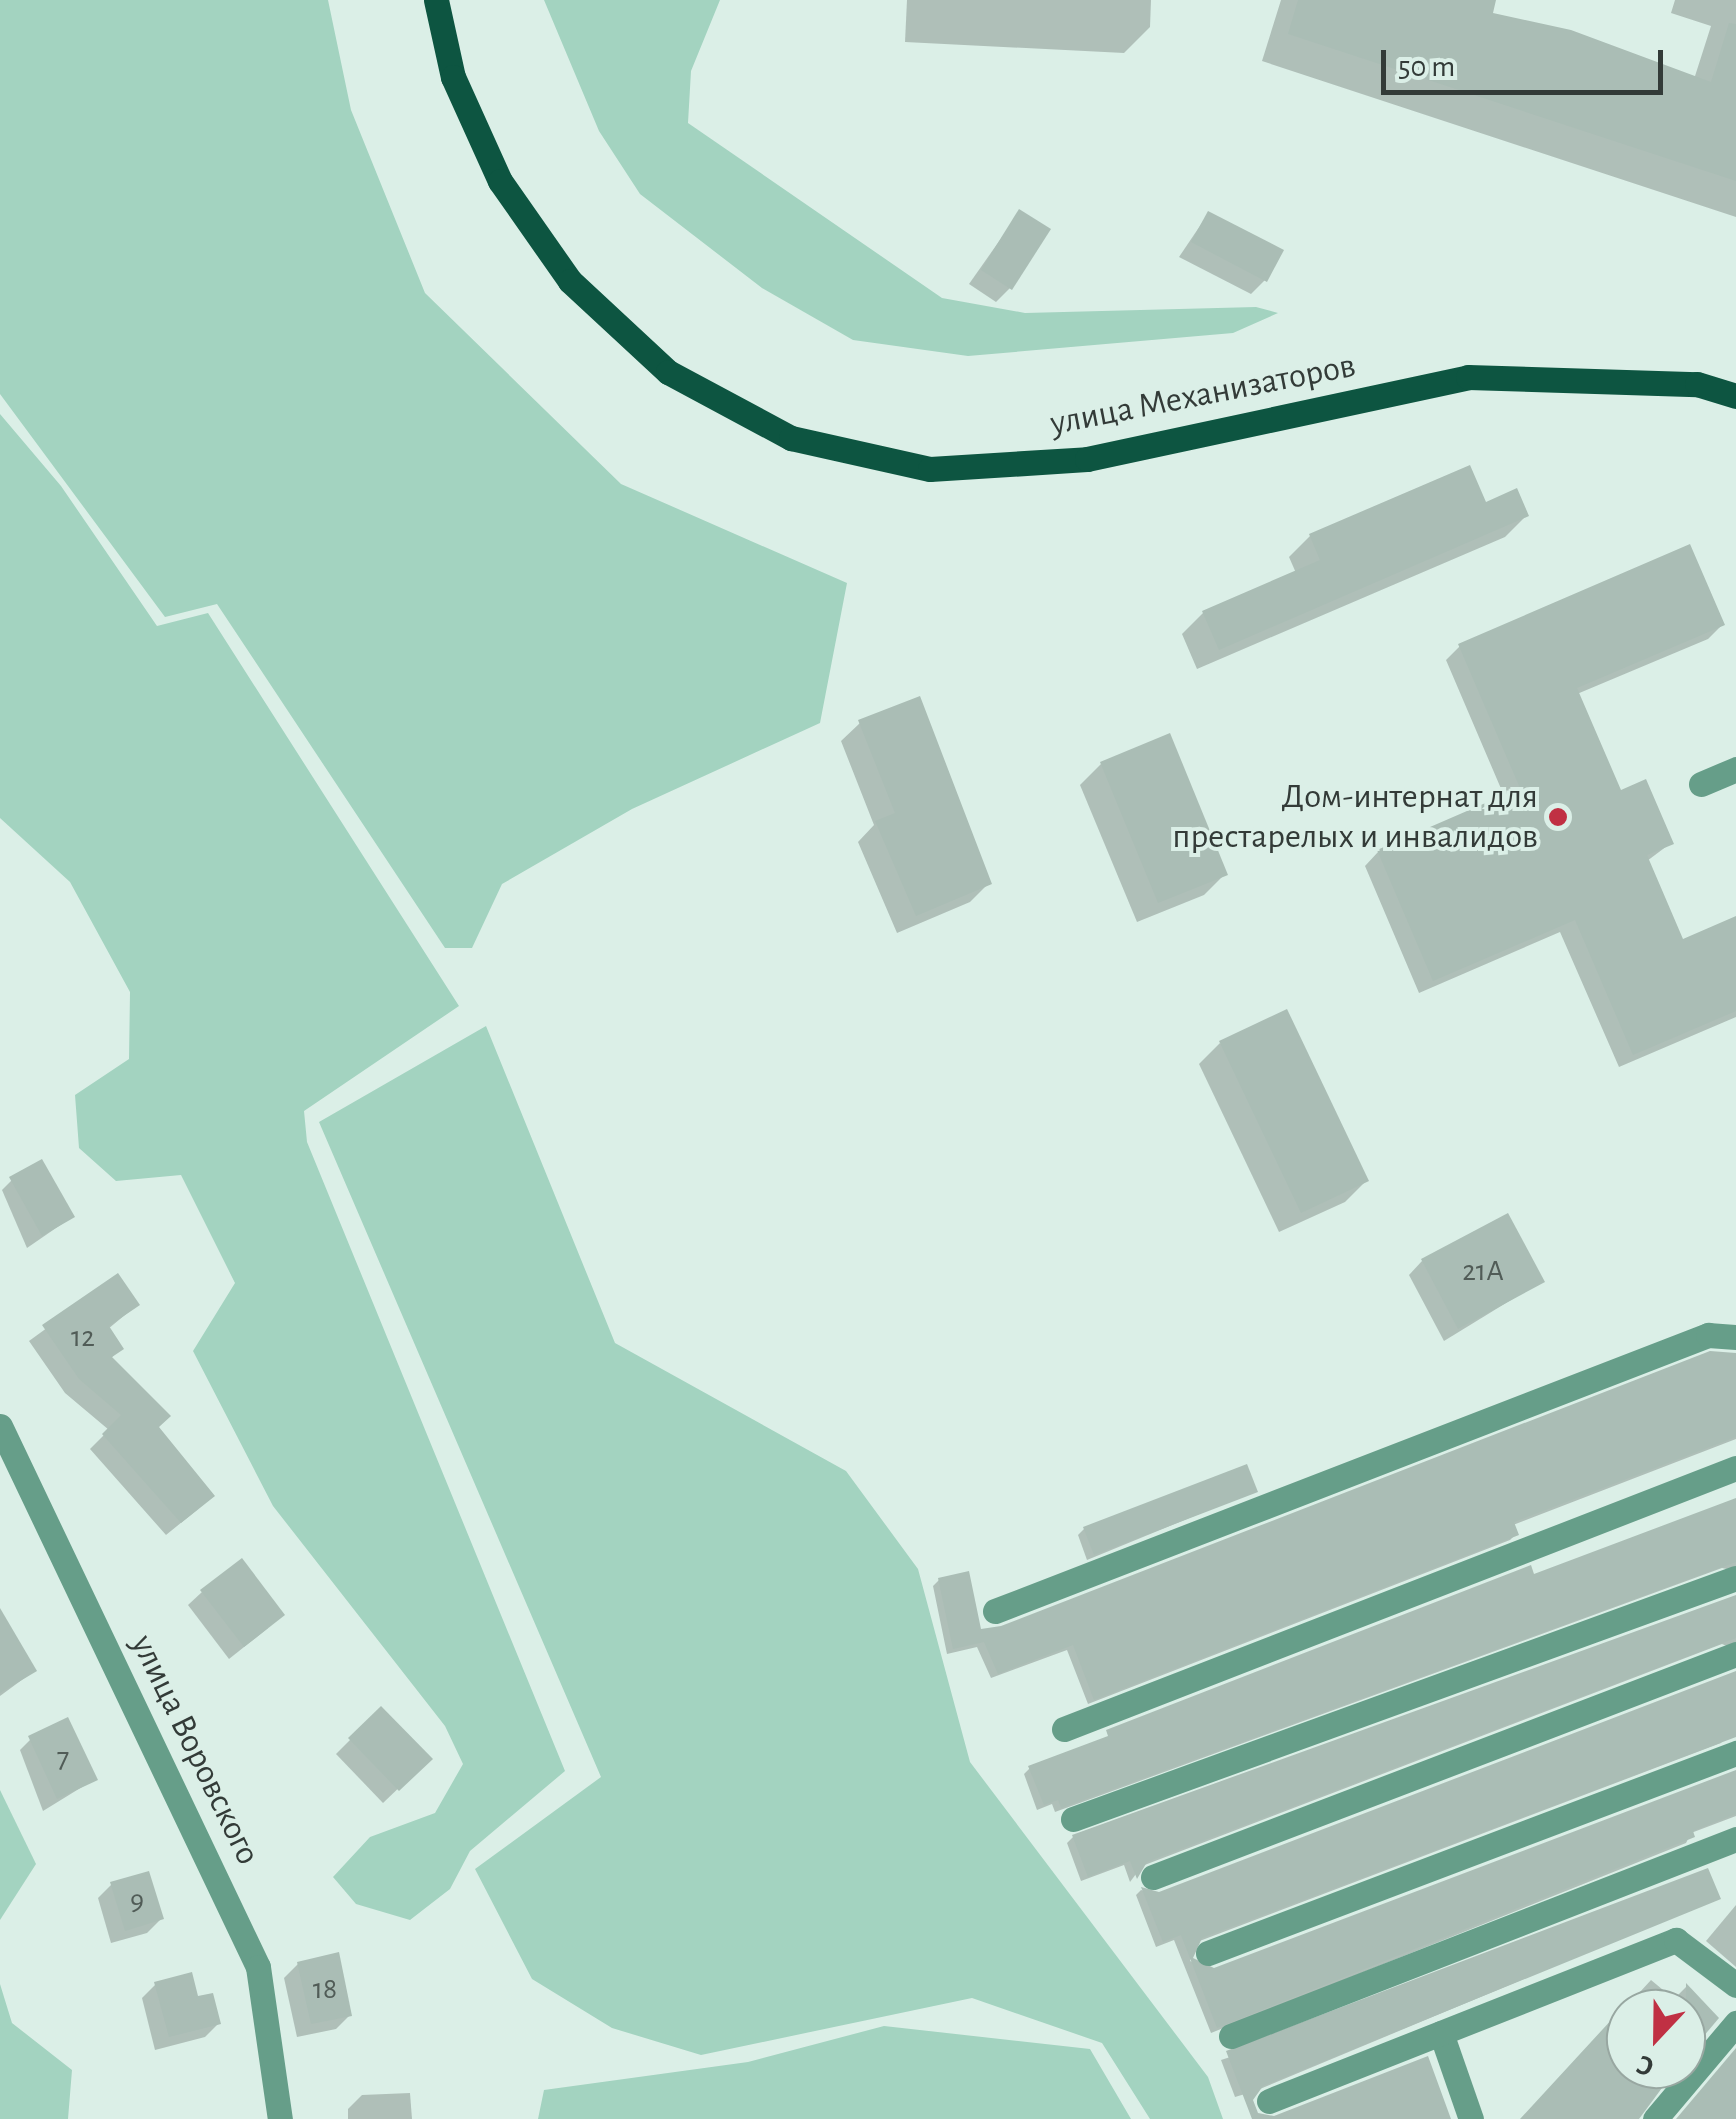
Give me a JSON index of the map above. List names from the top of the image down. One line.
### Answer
{"streets":{"main road":["улица Механизаторов"],"street":["улица Воровского"]},"places":["Дом-интернат для престарелых и инвалидов"],"house_numbers":["21А","12","7","9","18"],"scale_bar":"50 m","north":"bottom"}
